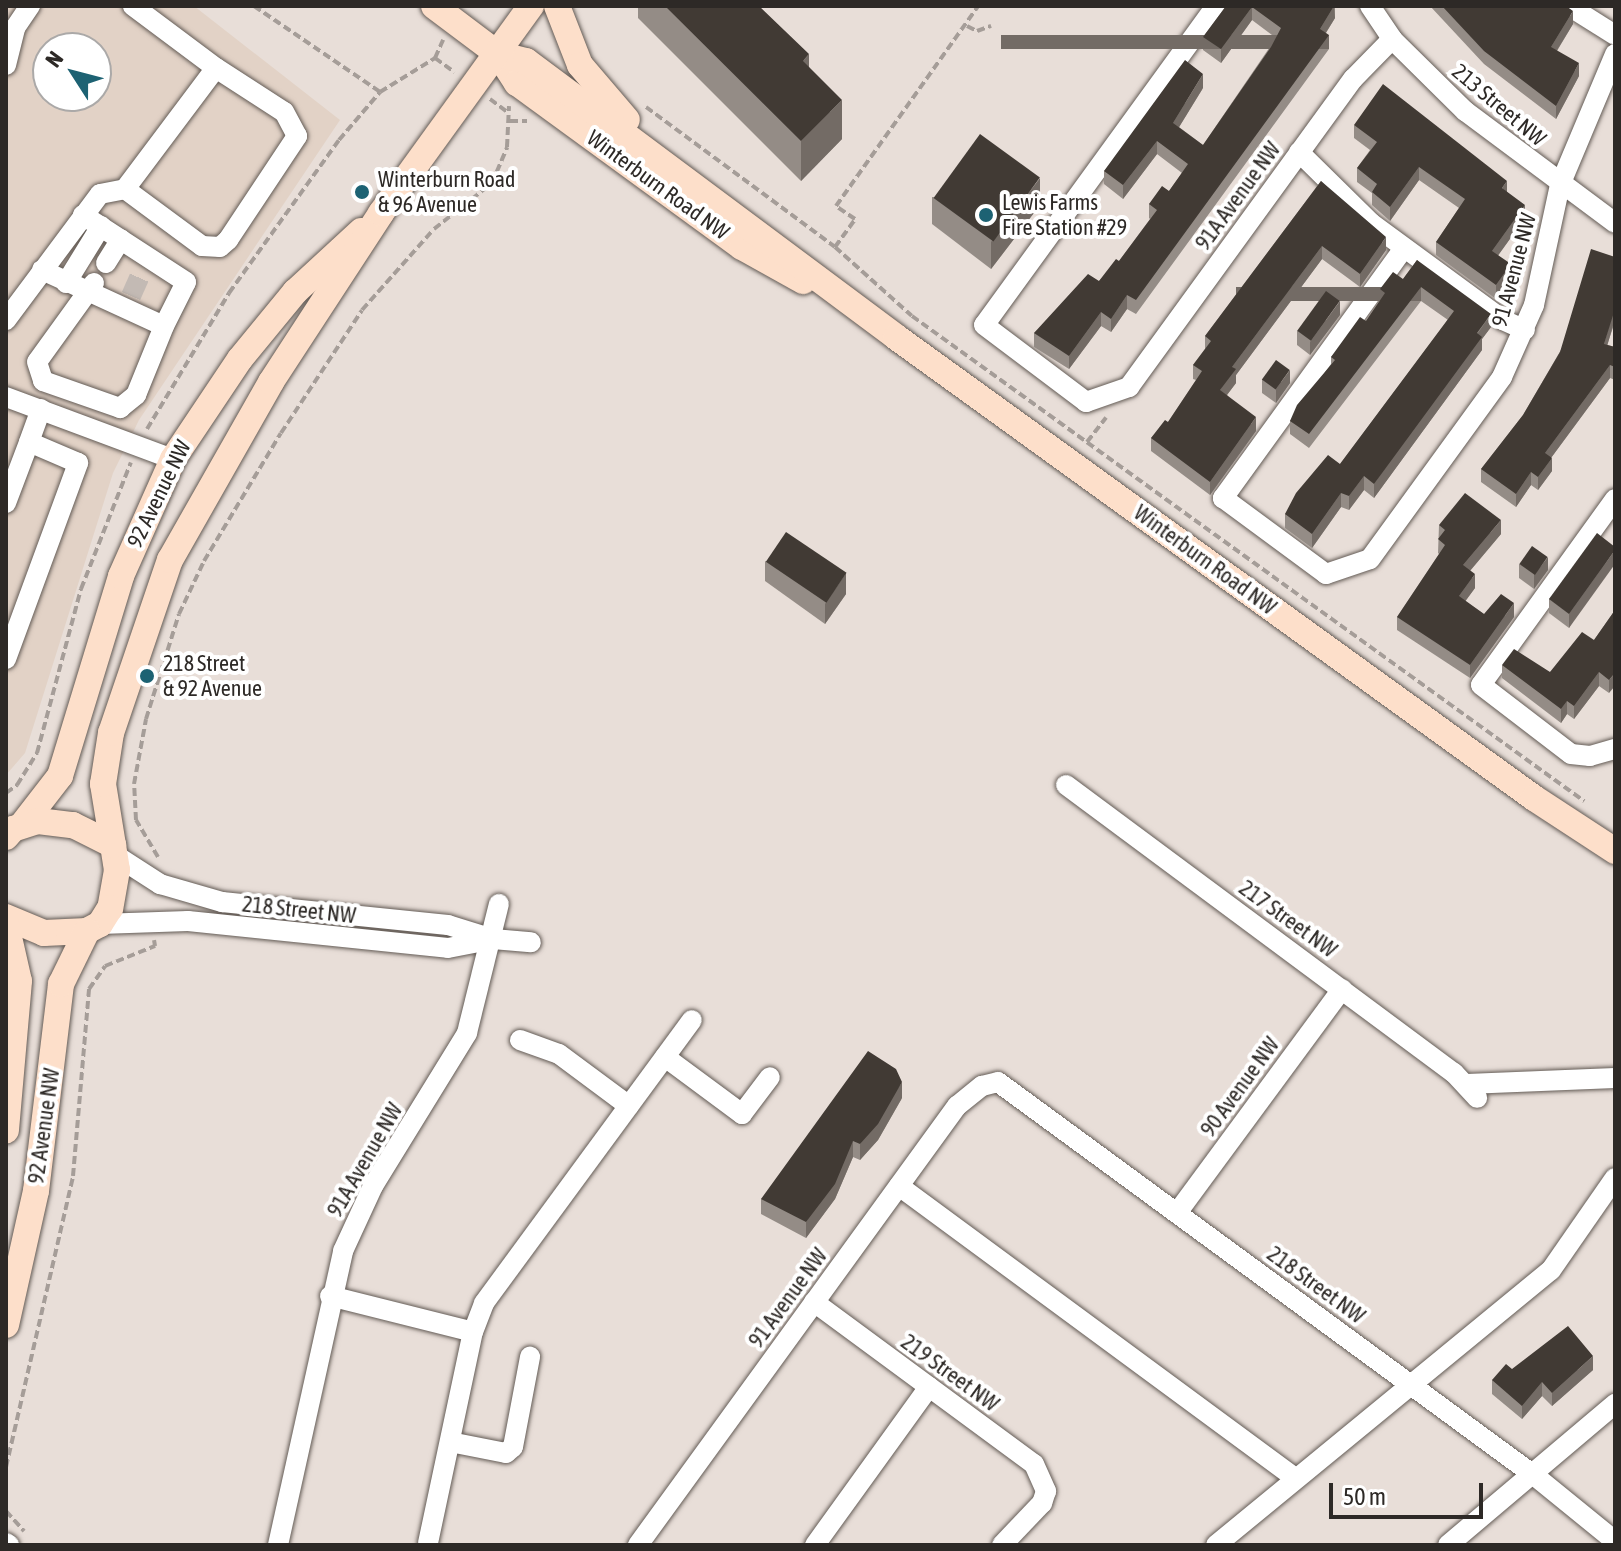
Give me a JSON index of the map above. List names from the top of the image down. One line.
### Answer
{"streets":{"main road":["Winterburn Road NW","92 Avenue NW"],"street":["213 Street NW","91A Avenue NW","91 Avenue NW","218 Street NW","217 Street NW","90 Avenue NW","219 Street NW"]},"crossings":[["213 Street NW","91A Avenue NW"],["213 Street NW","91 Avenue NW"],["Winterburn Road NW","92 Avenue NW"],["91A Avenue NW","218 Street NW"],["91 Avenue NW","218 Street NW"],["91 Avenue NW","219 Street NW"],["92 Avenue NW","218 Street NW"],["218 Street NW","90 Avenue NW"],["217 Street NW","90 Avenue NW"]],"places":["Winterburn Road & 96 Avenue","Lewis Farms Fire Station #29","218 Street & 92 Avenue"],"scale_bar":"50 m","north":"top left"}
